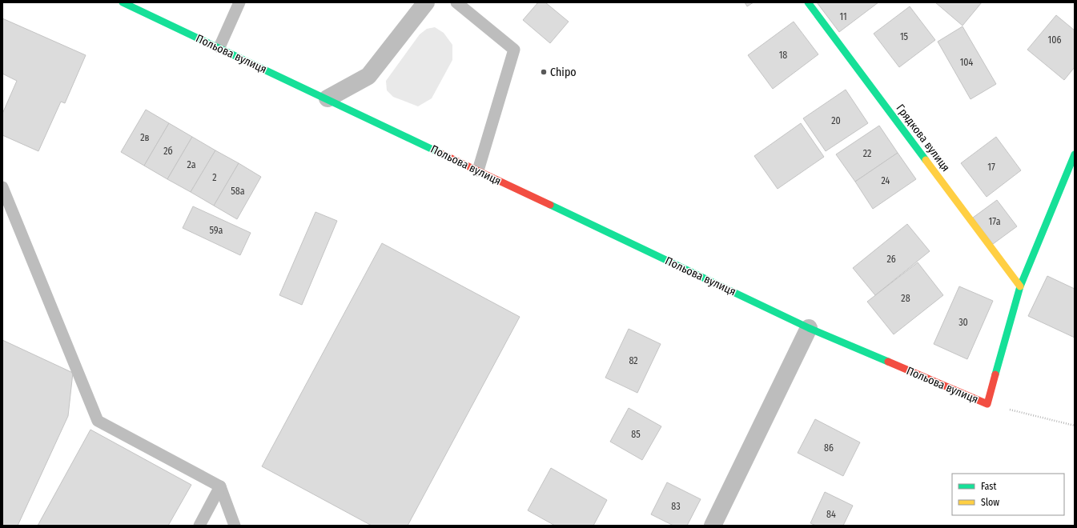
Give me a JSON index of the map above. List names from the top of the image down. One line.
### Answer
{"streets":{"street":["Польова вулиця","Грядкова вулиця"]},"places":["Chipo"],"house_numbers":["11","15","106","18","104","20","2в","2б","22","2а","17","2","24","58а","17а","59а","26","28","30","82","85","86","83","84"],"legend":["Fast","Slow"]}
